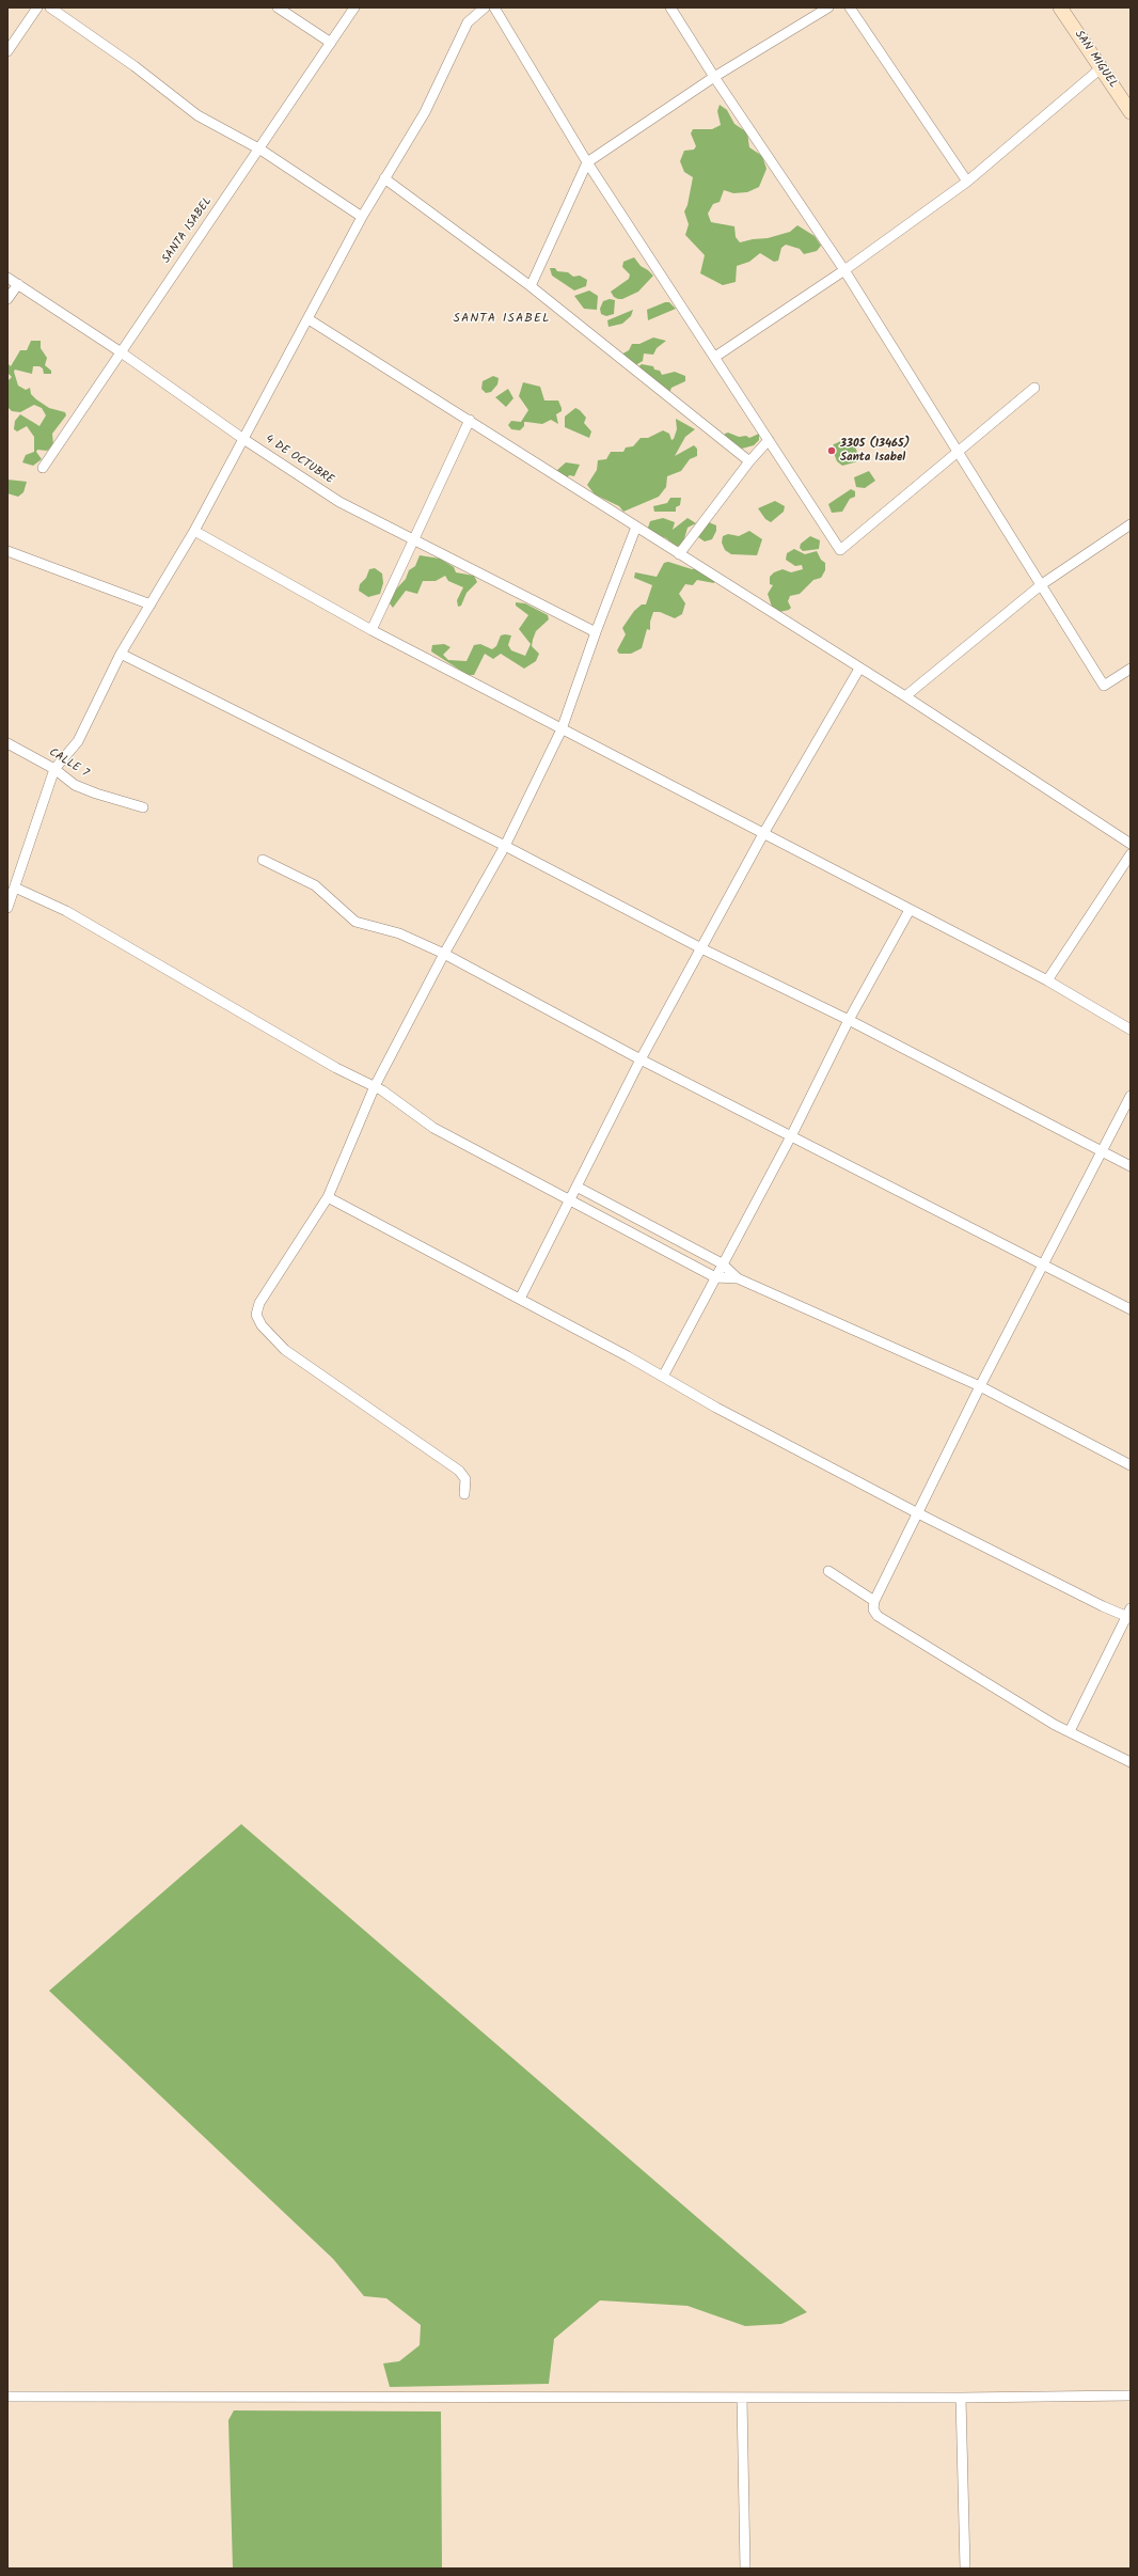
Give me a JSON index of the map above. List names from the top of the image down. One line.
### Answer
{"streets":{"street":["SAN MIGUEL","SANTA ISABEL","4 DE OCTUBRE","CALLE 7"]},"crossings":[["SANTA ISABEL","4 DE OCTUBRE"]],"districts":["SANTA ISABEL"],"places":["3305 (13465) Santa Isabel"]}
